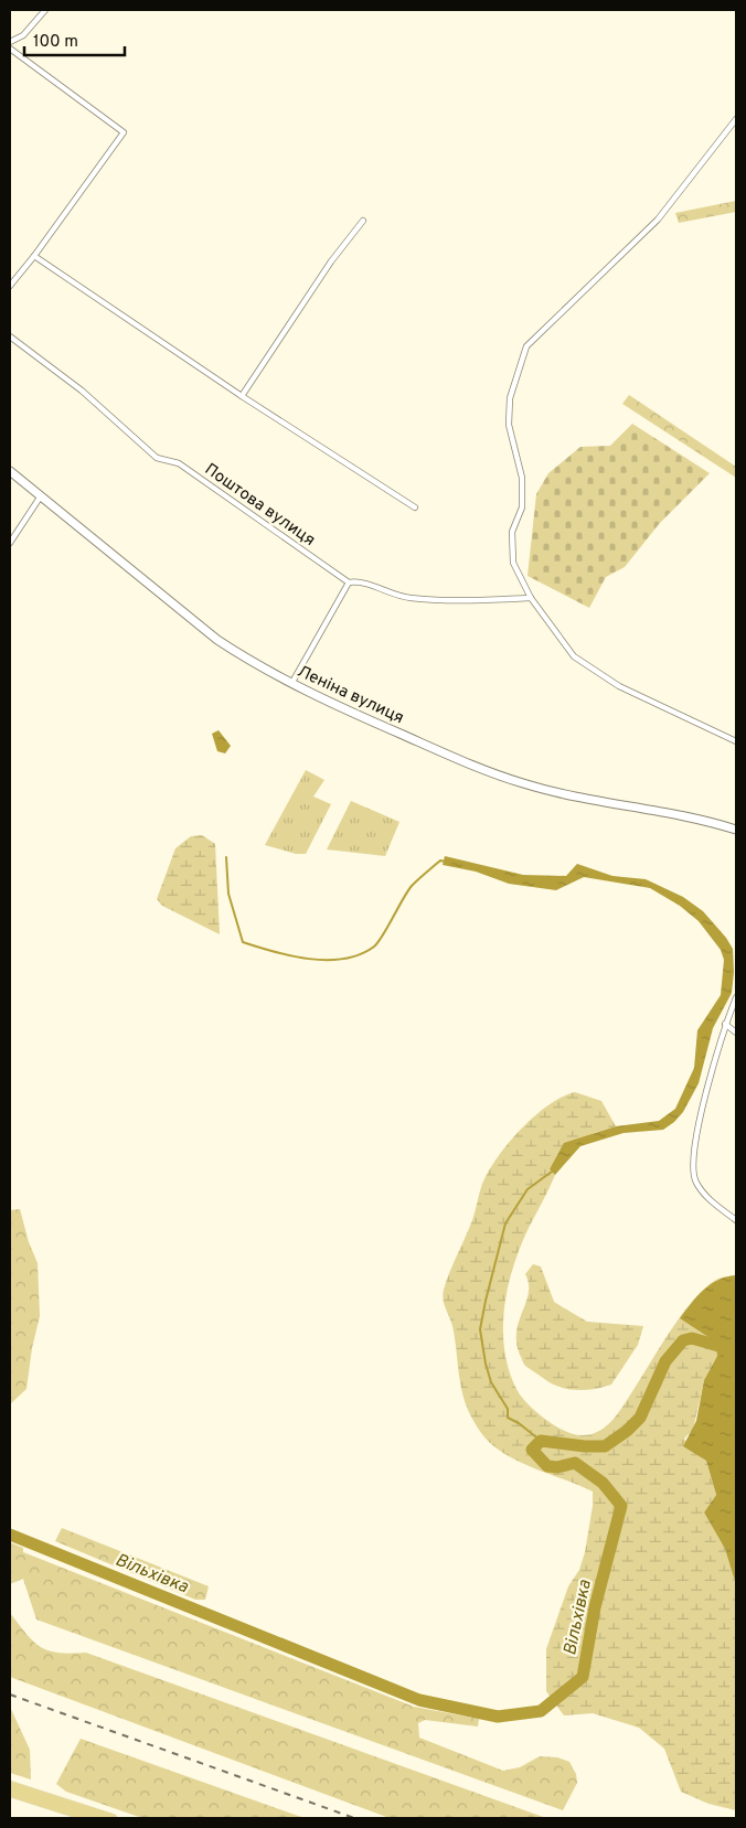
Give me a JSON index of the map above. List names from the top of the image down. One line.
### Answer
{"streets":{"street":["Поштова вулиця","Леніна вулиця"]},"water":["Вільхівка"],"scale_bar":"100 m"}
